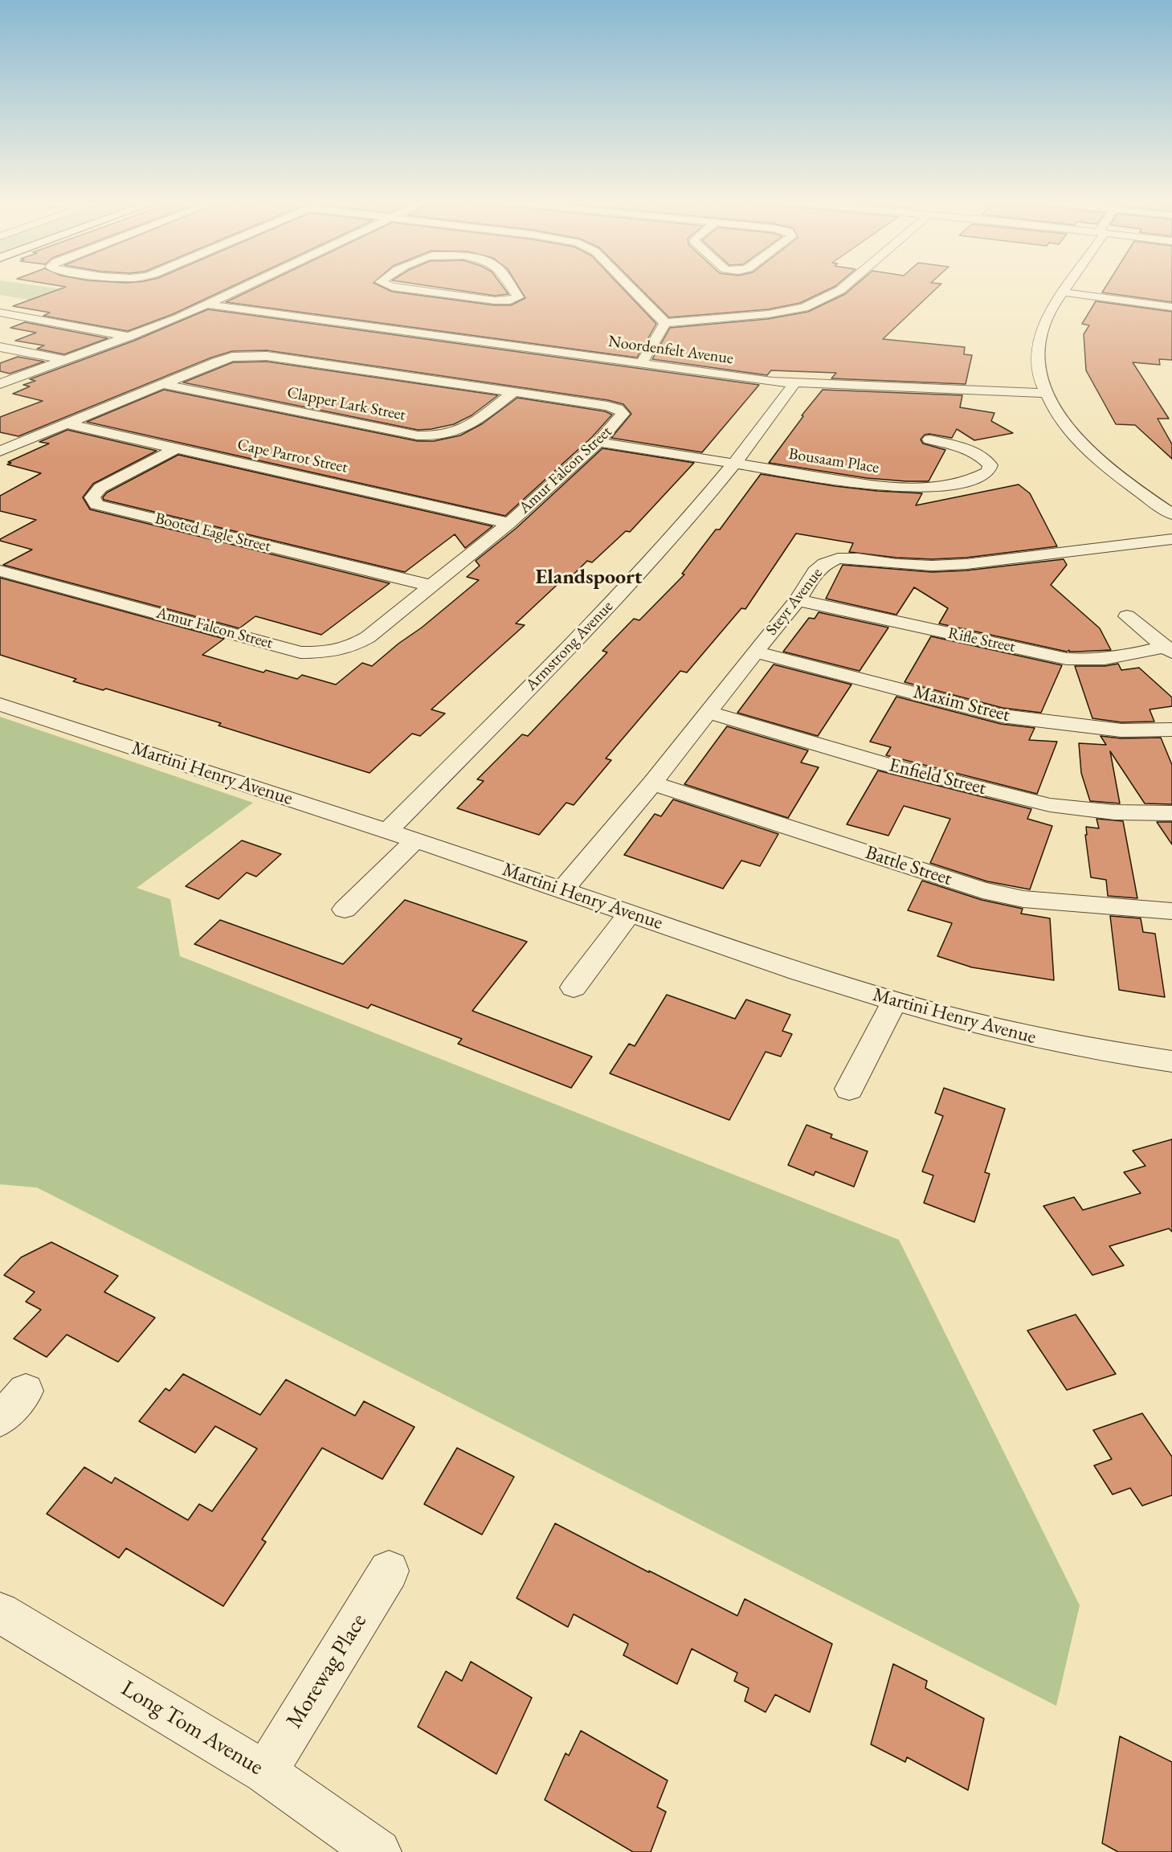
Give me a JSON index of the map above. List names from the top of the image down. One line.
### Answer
{"streets":{"street":["Noordenfelt Avenue","Clapper Lark Street","Cape Parrot Street","Bousaam Place","Amur Falcon Street","Booted Eagle Street","Steyr Avenue","Rifle Street","Armstrong Avenue","Maxim Street","Martini Henry Avenue","Enfield Street","Battle Street","Morewag Place","Long Tom Avenue"]},"crossings":[["Noordenfelt Avenue","Armstrong Avenue"],["Clapper Lark Street","Amur Falcon Street"],["Cape Parrot Street","Amur Falcon Street"],["Cape Parrot Street","Booted Eagle Street"],["Bousaam Place","Amur Falcon Street"],["Bousaam Place","Armstrong Avenue"],["Amur Falcon Street","Booted Eagle Street"],["Steyr Avenue","Rifle Street"],["Steyr Avenue","Maxim Street"],["Steyr Avenue","Martini Henry Avenue"],["Steyr Avenue","Enfield Street"],["Steyr Avenue","Battle Street"],["Armstrong Avenue","Martini Henry Avenue"],["Morewag Place","Long Tom Avenue"]],"districts":["Elandspoort"]}
